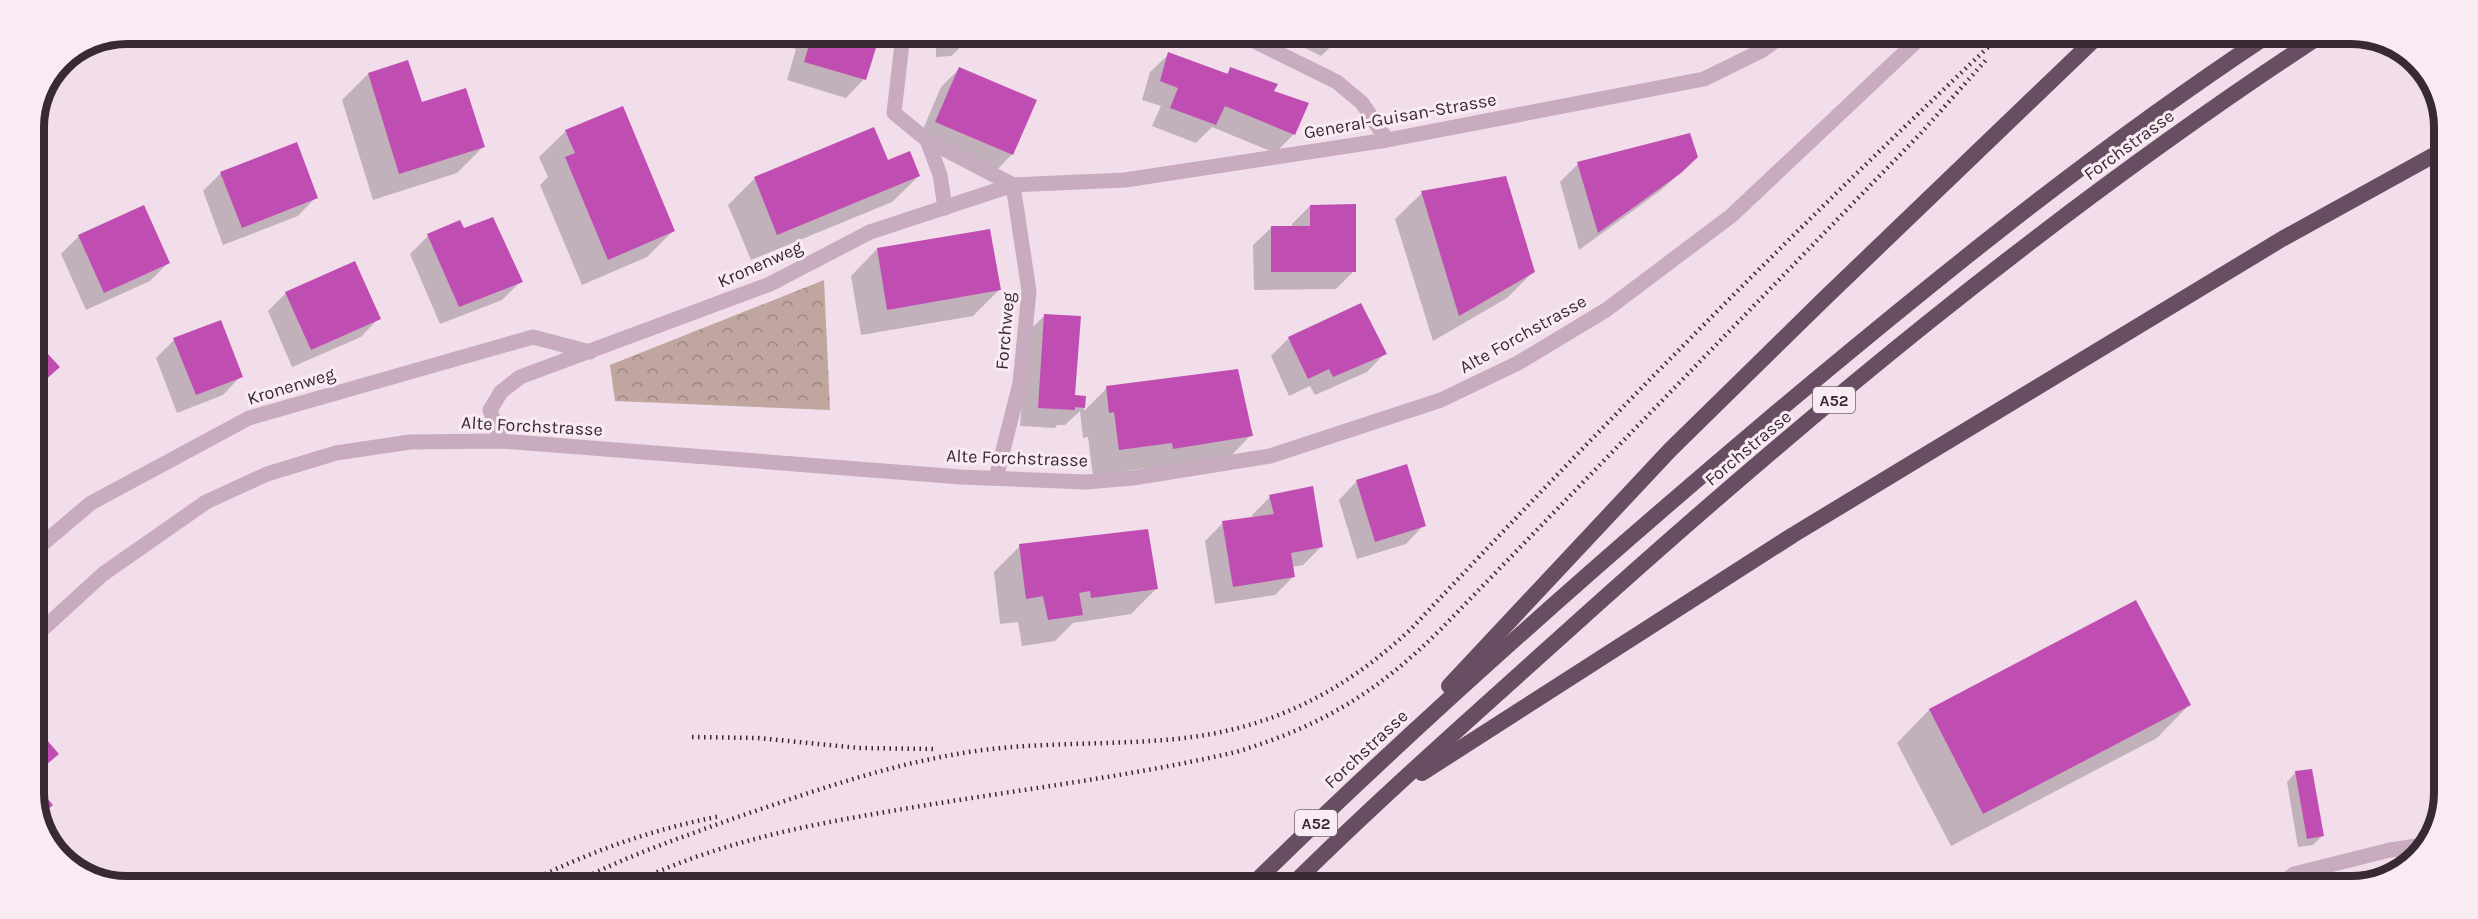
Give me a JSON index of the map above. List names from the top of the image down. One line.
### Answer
{"streets":{"highway":["Forchstrasse","A52"],"street":["General-Guisan-Strasse","Kronenweg","Forchweg","Alte Forchstrasse"]},"crossings":[["General-Guisan-Strasse","Kronenweg"],["General-Guisan-Strasse","Forchweg"],["Kronenweg","Alte Forchstrasse"],["Forchweg","Alte Forchstrasse"]]}
